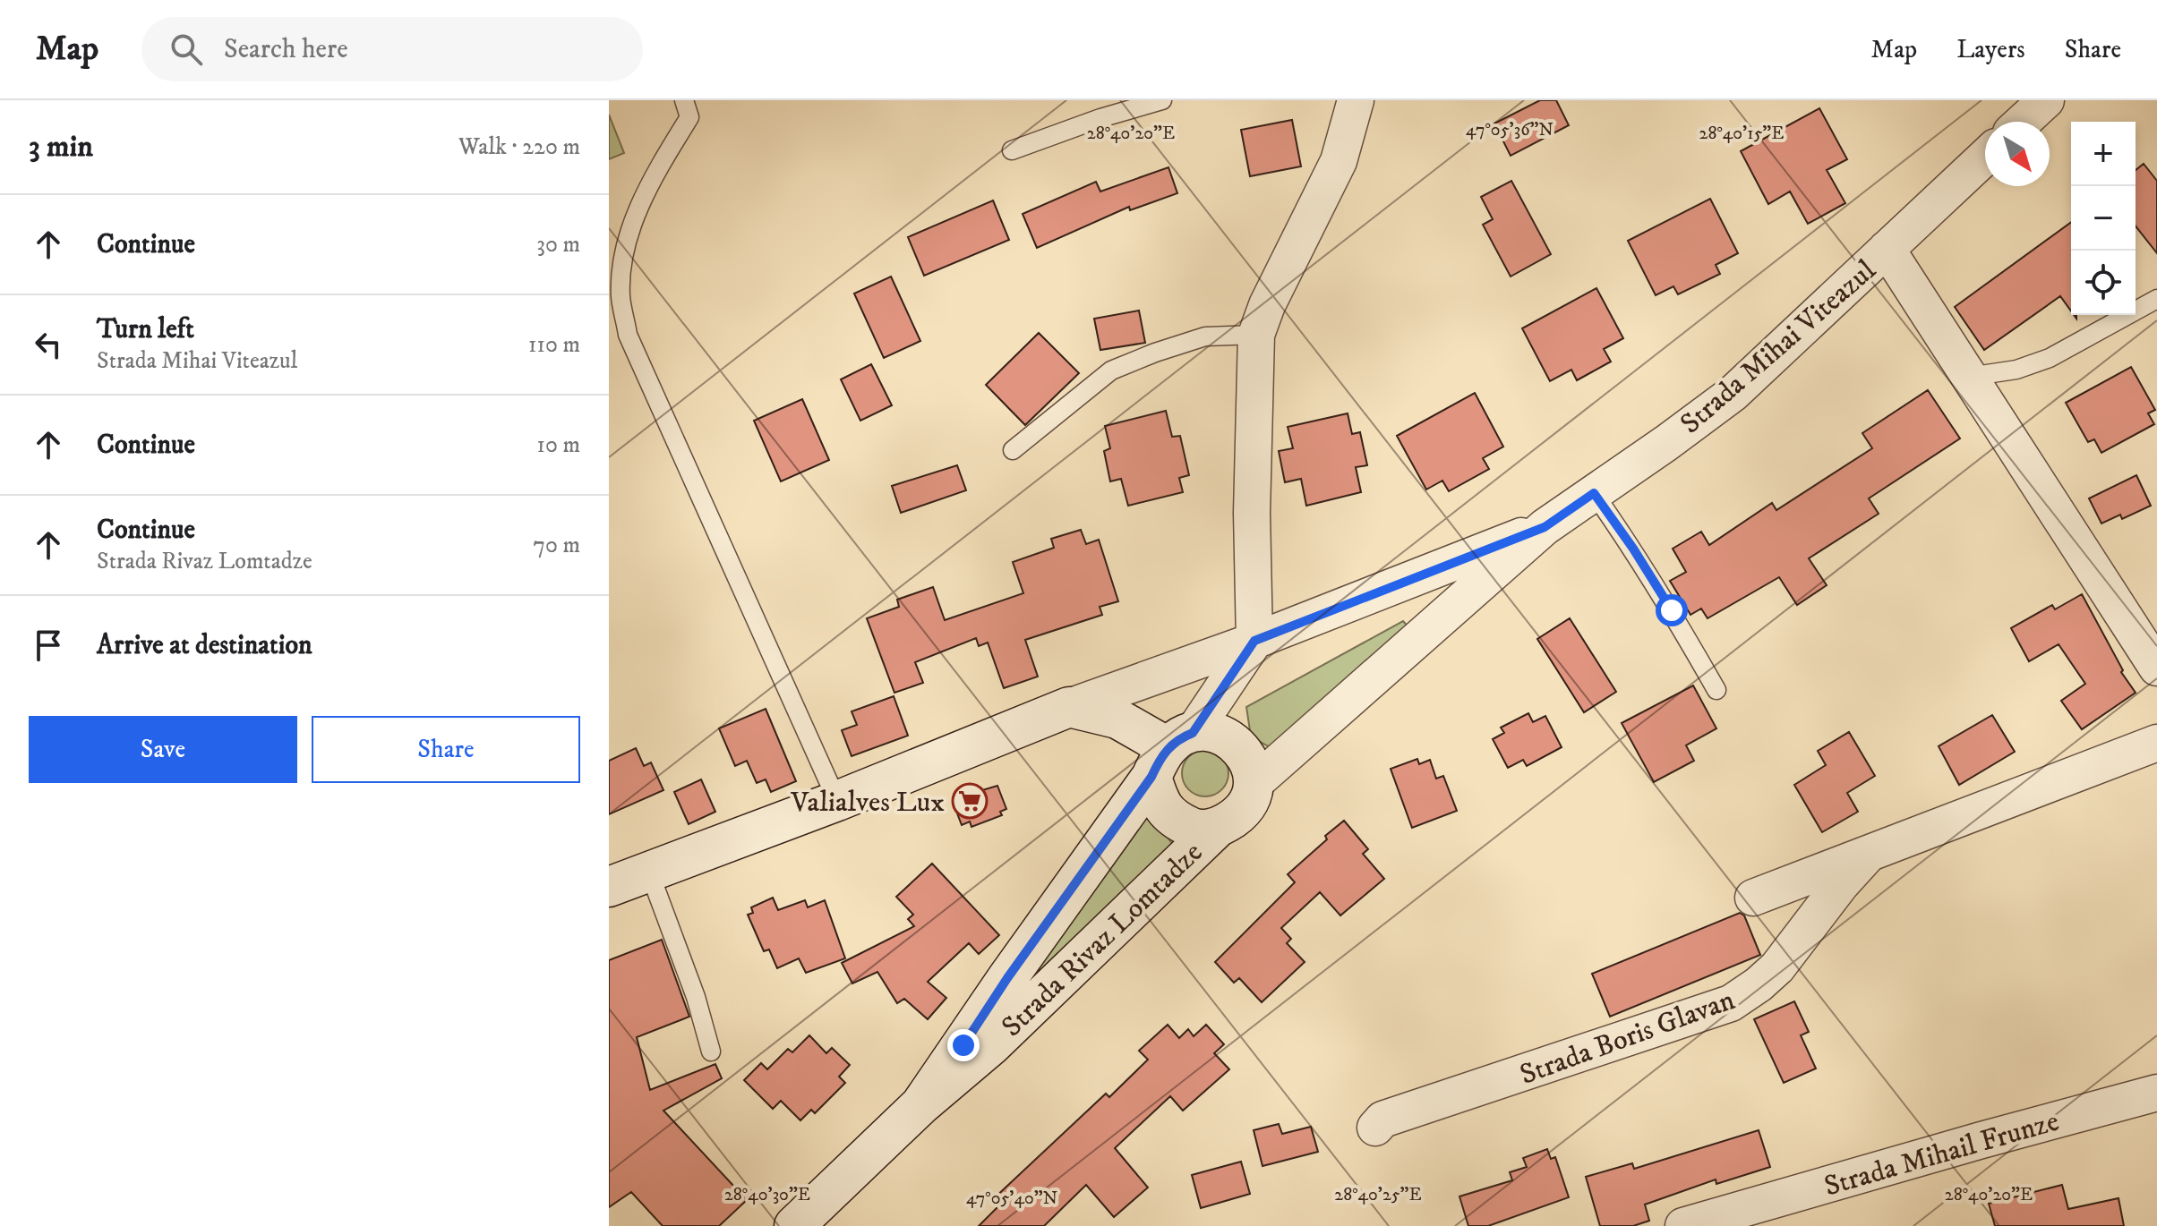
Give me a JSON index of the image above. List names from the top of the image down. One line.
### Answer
{"streets":{"street":["Strada Mihai Viteazul","Strada Rivaz Lomtadze","Strada Boris Glavan","Strada Mihail Frunze"]},"crossings":[["Strada Mihai Viteazul","Strada Rivaz Lomtadze"]],"places":{"supermarket":["Valialves Lux"]},"north":"bottom right","page":{"header":"Map","search":"Search here","nav":["Map","Layers","Share"],"heading":["3 min","Walk · 220 m"],"map_buttons":["+","−"],"list":[["Continue","30 m"],["Turn left","Strada Mihai Viteazul","110 m"],["Continue","10 m"],["Continue","Strada Rivaz Lomtadze","70 m"],"Arrive at destination"],"buttons":["Save","Share"]},"coordinates":["47°05'36\"N","28°40'20\"E","28°40'15\"E","28°40'30\"E","28°40'25\"E","47°05'40\"N"]}
